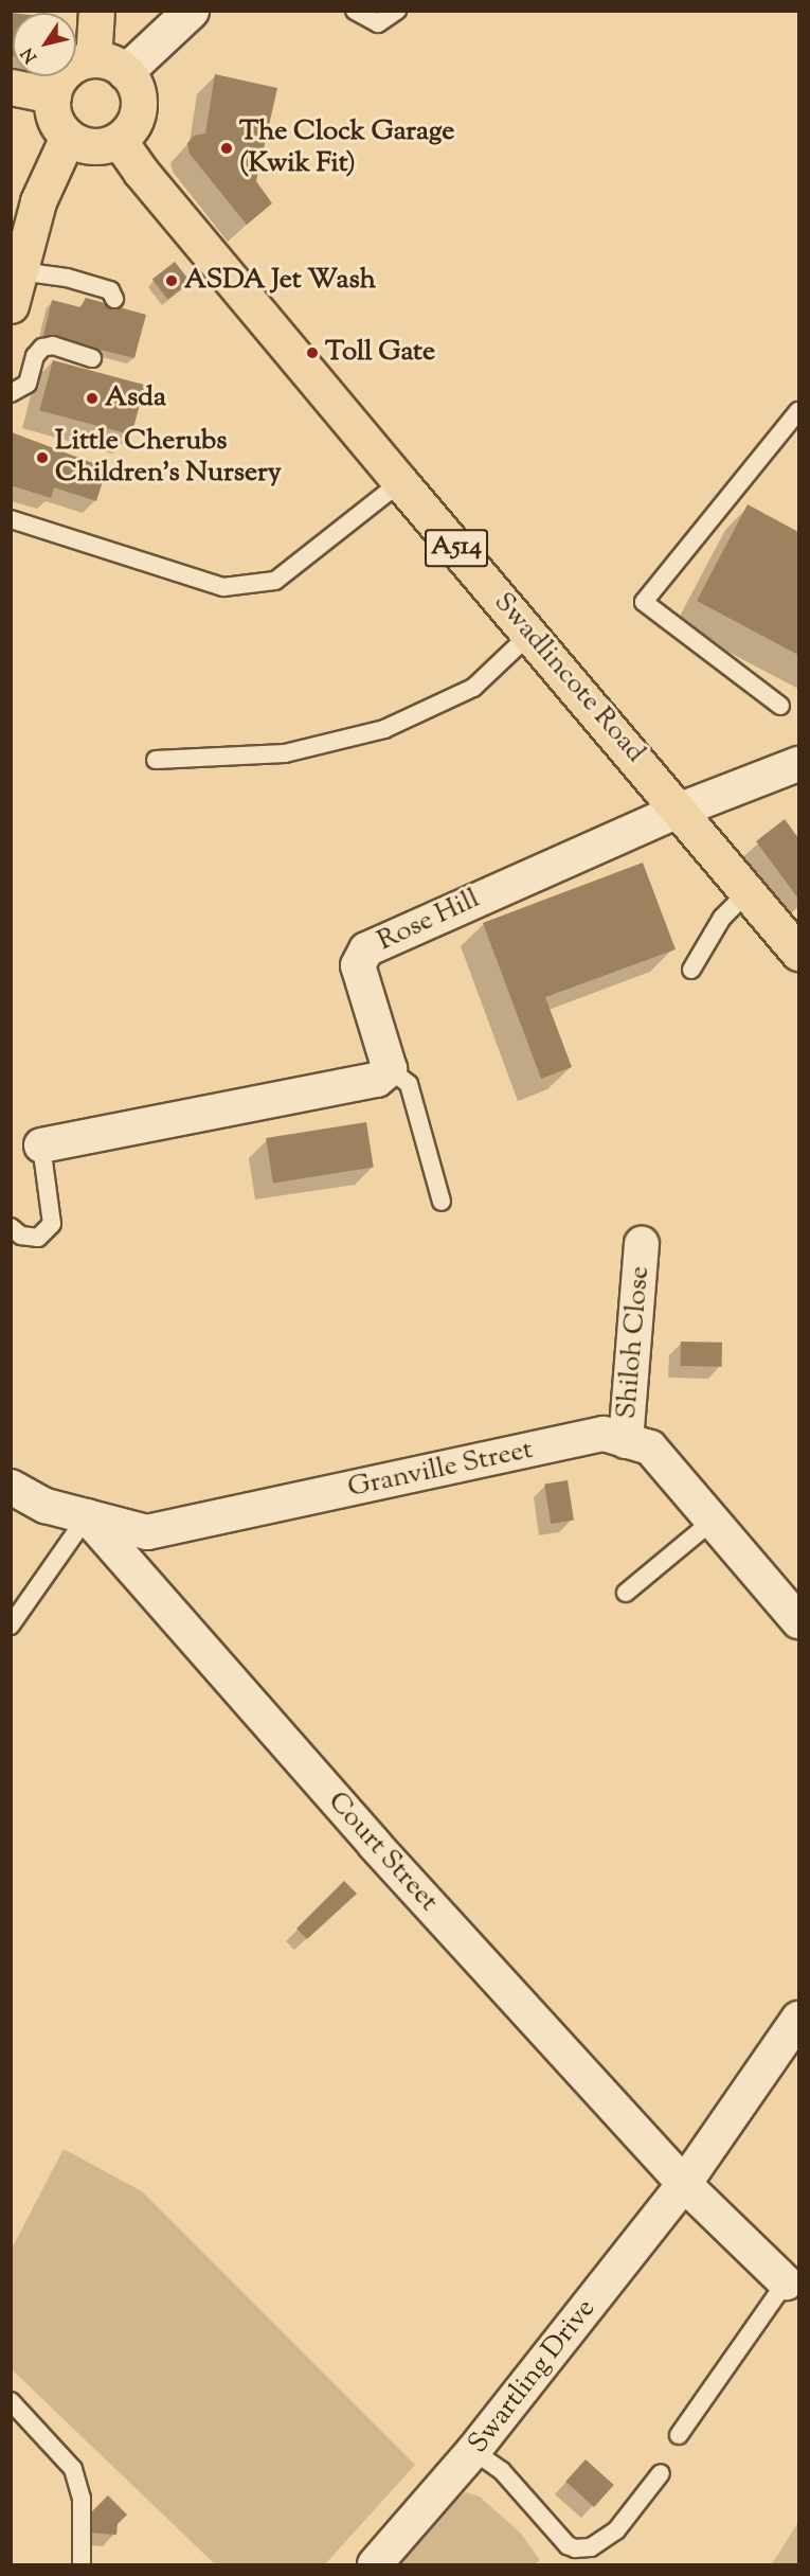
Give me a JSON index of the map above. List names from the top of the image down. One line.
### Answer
{"streets":{"main road":["A514","Swadlincote Road"],"street":["Rose Hill","Shiloh Close","Granville Street","Court Street","Swartling Drive"]},"crossings":[["Swadlincote Road","Rose Hill"],["Shiloh Close","Granville Street"],["Granville Street","Court Street"],["Court Street","Swartling Drive"]],"places":["The Clock Garage (Kwik Fit)","ASDA Jet Wash","Toll Gate","Asda","Little Cherubs Children's Nursery"],"north":"bottom left"}
